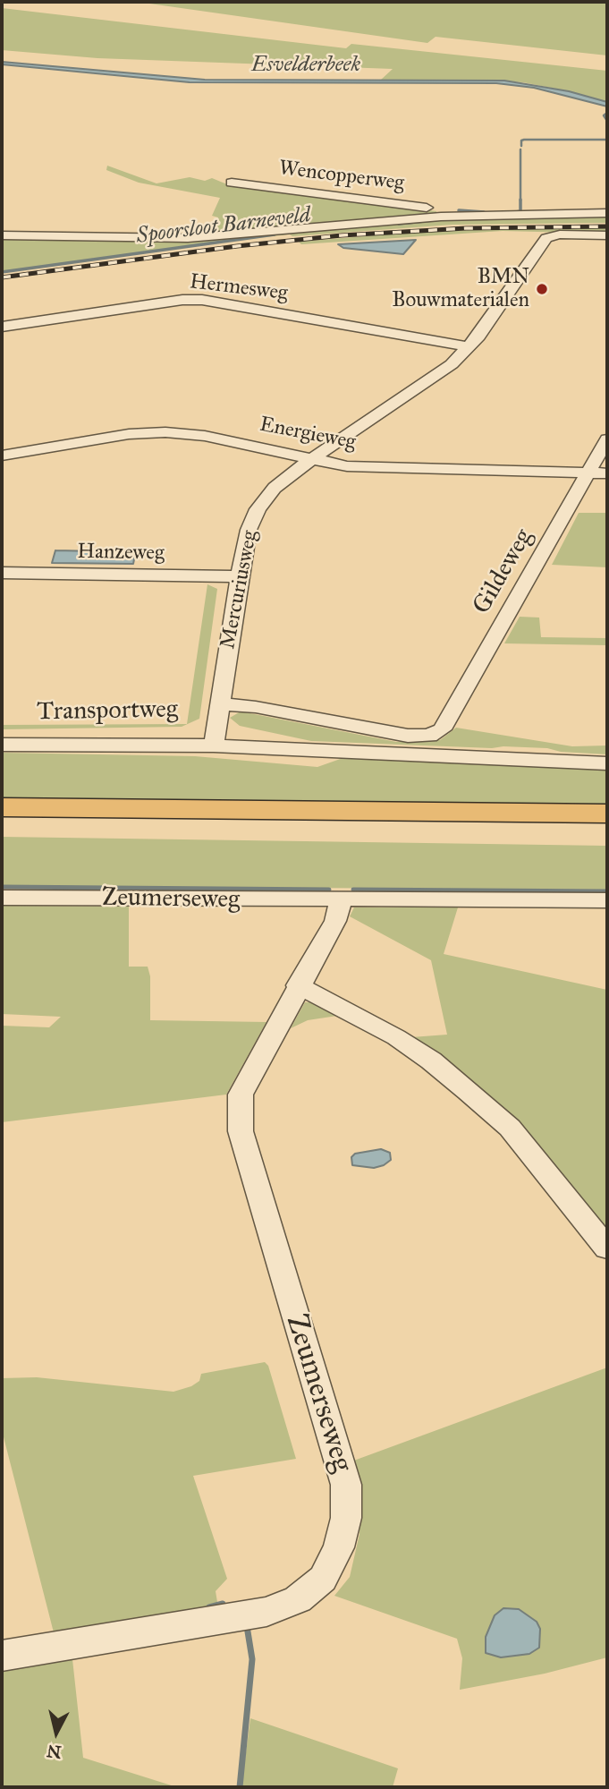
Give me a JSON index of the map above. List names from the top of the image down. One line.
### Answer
{"streets":{"street":["Wencopperweg","Hermesweg","Energieweg","Hanzeweg","Gildeweg","Mercuriusweg","Transportweg","Zeumerseweg"]},"crossings":[["Hermesweg","Mercuriusweg"],["Energieweg","Gildeweg"],["Energieweg","Mercuriusweg"],["Hanzeweg","Mercuriusweg"],["Gildeweg","Mercuriusweg"],["Mercuriusweg","Transportweg"]],"water":["Esvelderbeek","Spoorsloot Barneveld"],"places":["BMN Bouwmaterialen"],"north":"bottom"}
